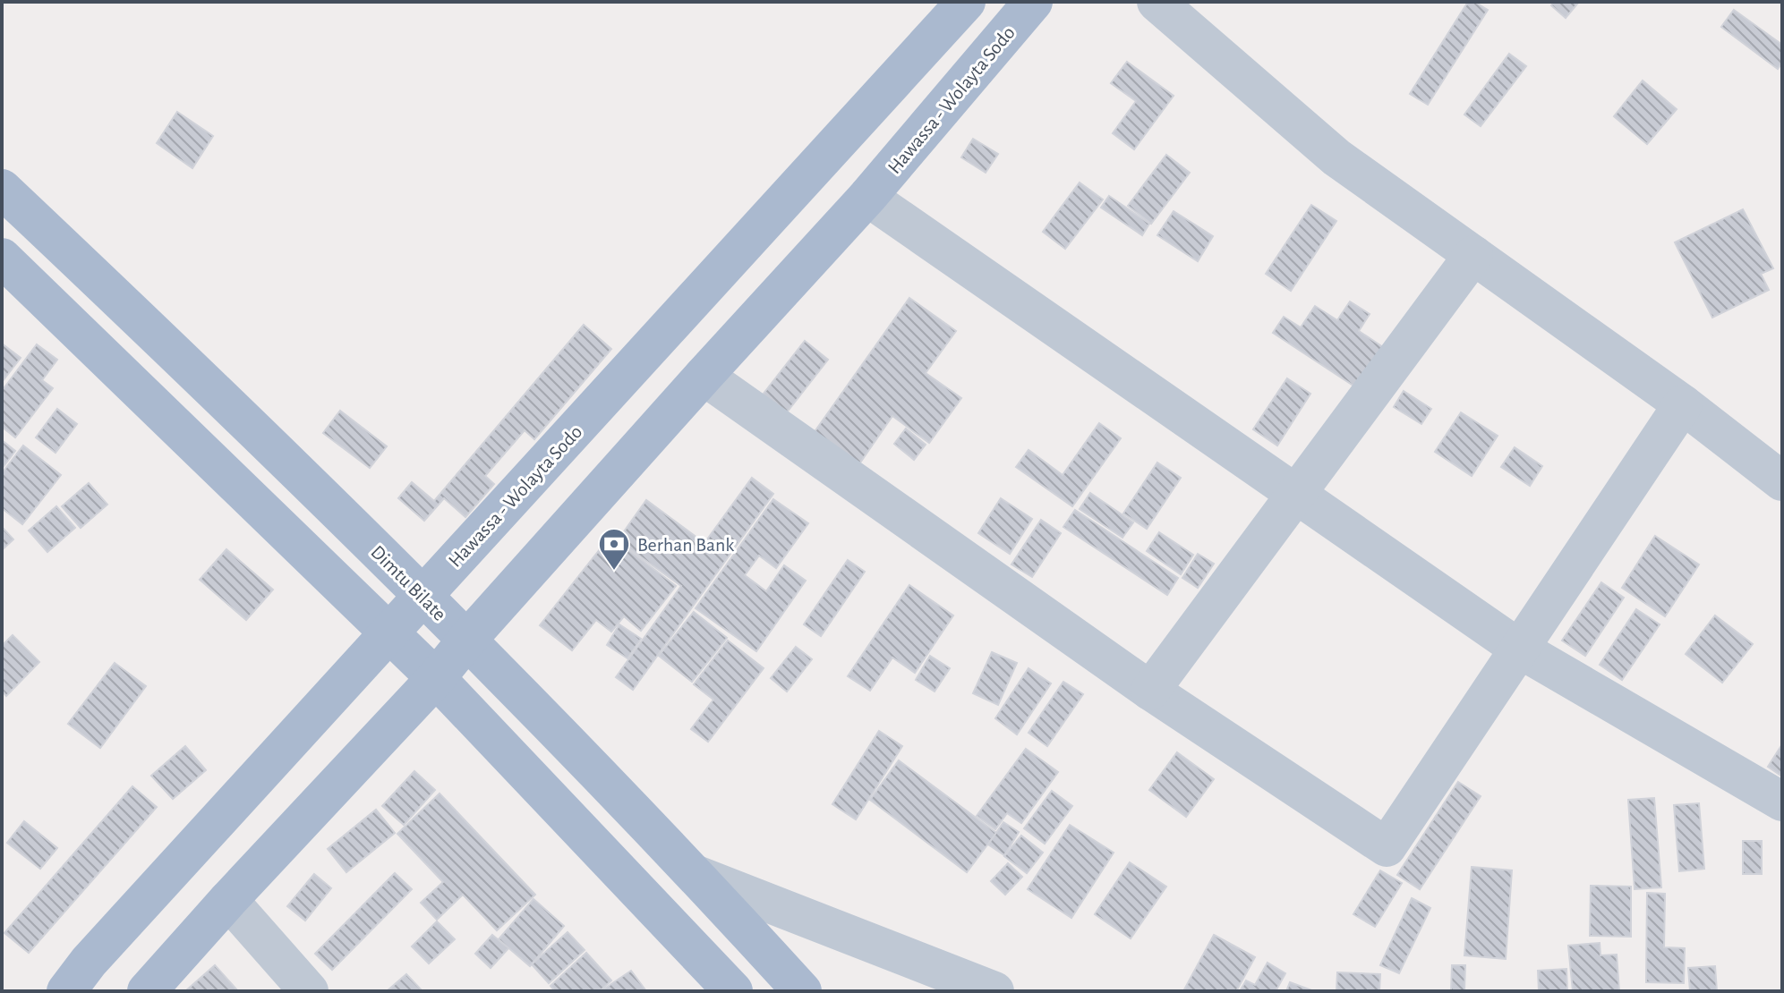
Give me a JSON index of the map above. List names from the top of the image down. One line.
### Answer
{"streets":{"main road":["Hawassa - Wolayta Sodo","Dimtu Bilate"]},"crossings":[["Hawassa - Wolayta Sodo","Dimtu Bilate"]],"places":{"bank":["Berhan Bank"]}}
